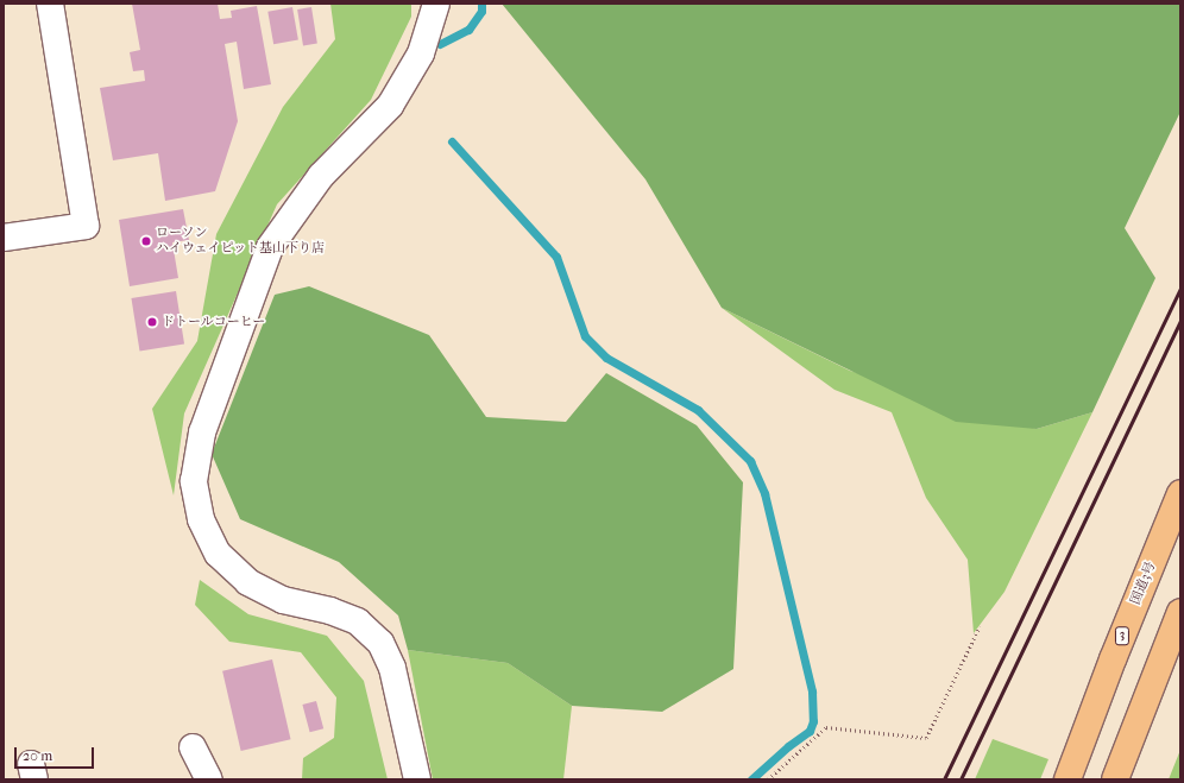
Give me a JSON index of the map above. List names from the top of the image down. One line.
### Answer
{"streets":{"highway":["国道3号","3"]},"places":["ローソン ハイウェイピット基山下り店","ドトールコーヒー"],"scale_bar":"20 m"}
